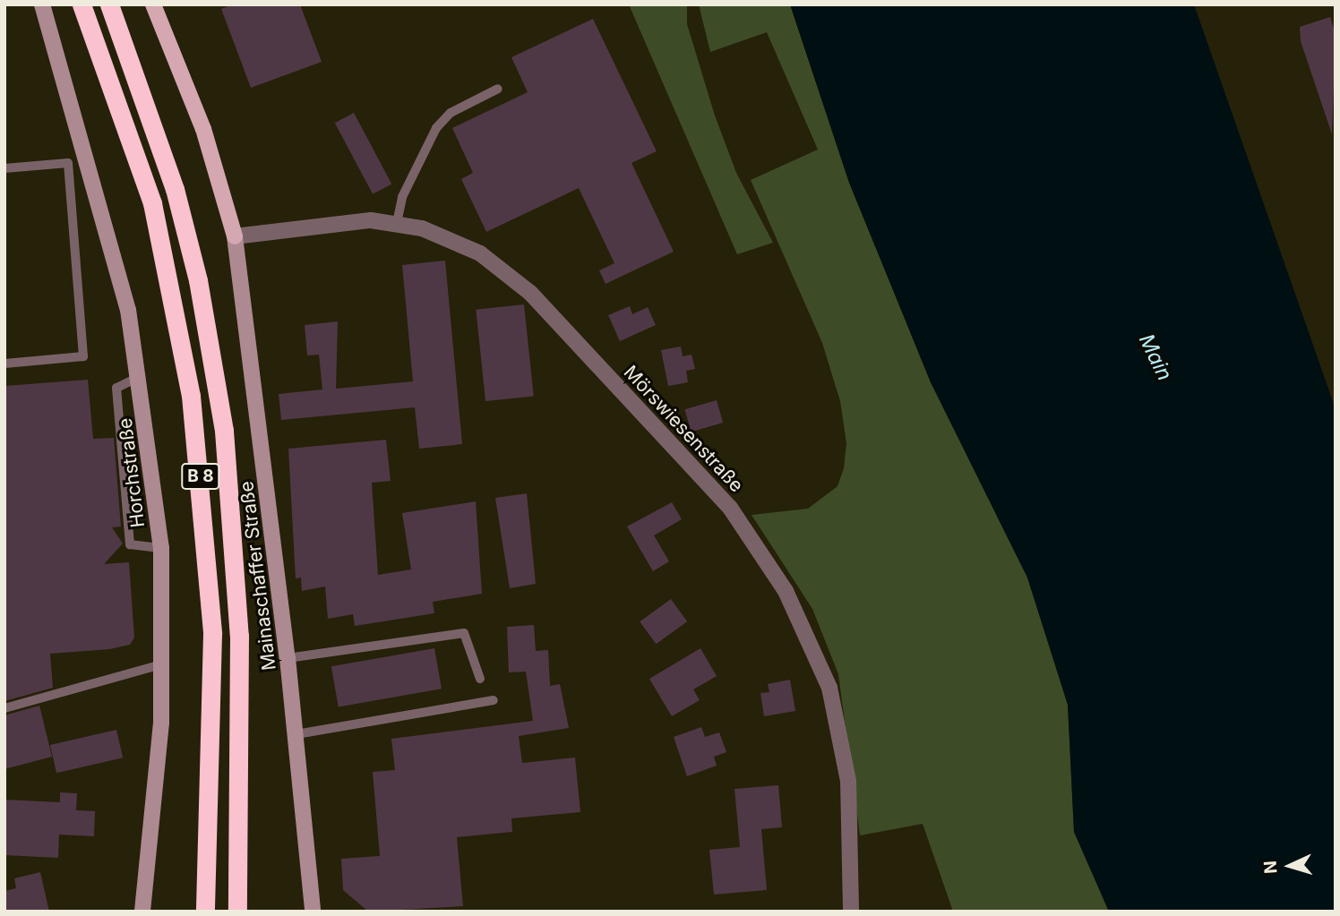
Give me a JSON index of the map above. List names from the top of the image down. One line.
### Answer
{"streets":{"highway":["B 8"],"street":["Mörswiesenstraße","Horchstraße","Mainaschaffer Straße"]},"crossings":[["Mörswiesenstraße","Mainaschaffer Straße"]],"water":["Main"],"north":"left"}
